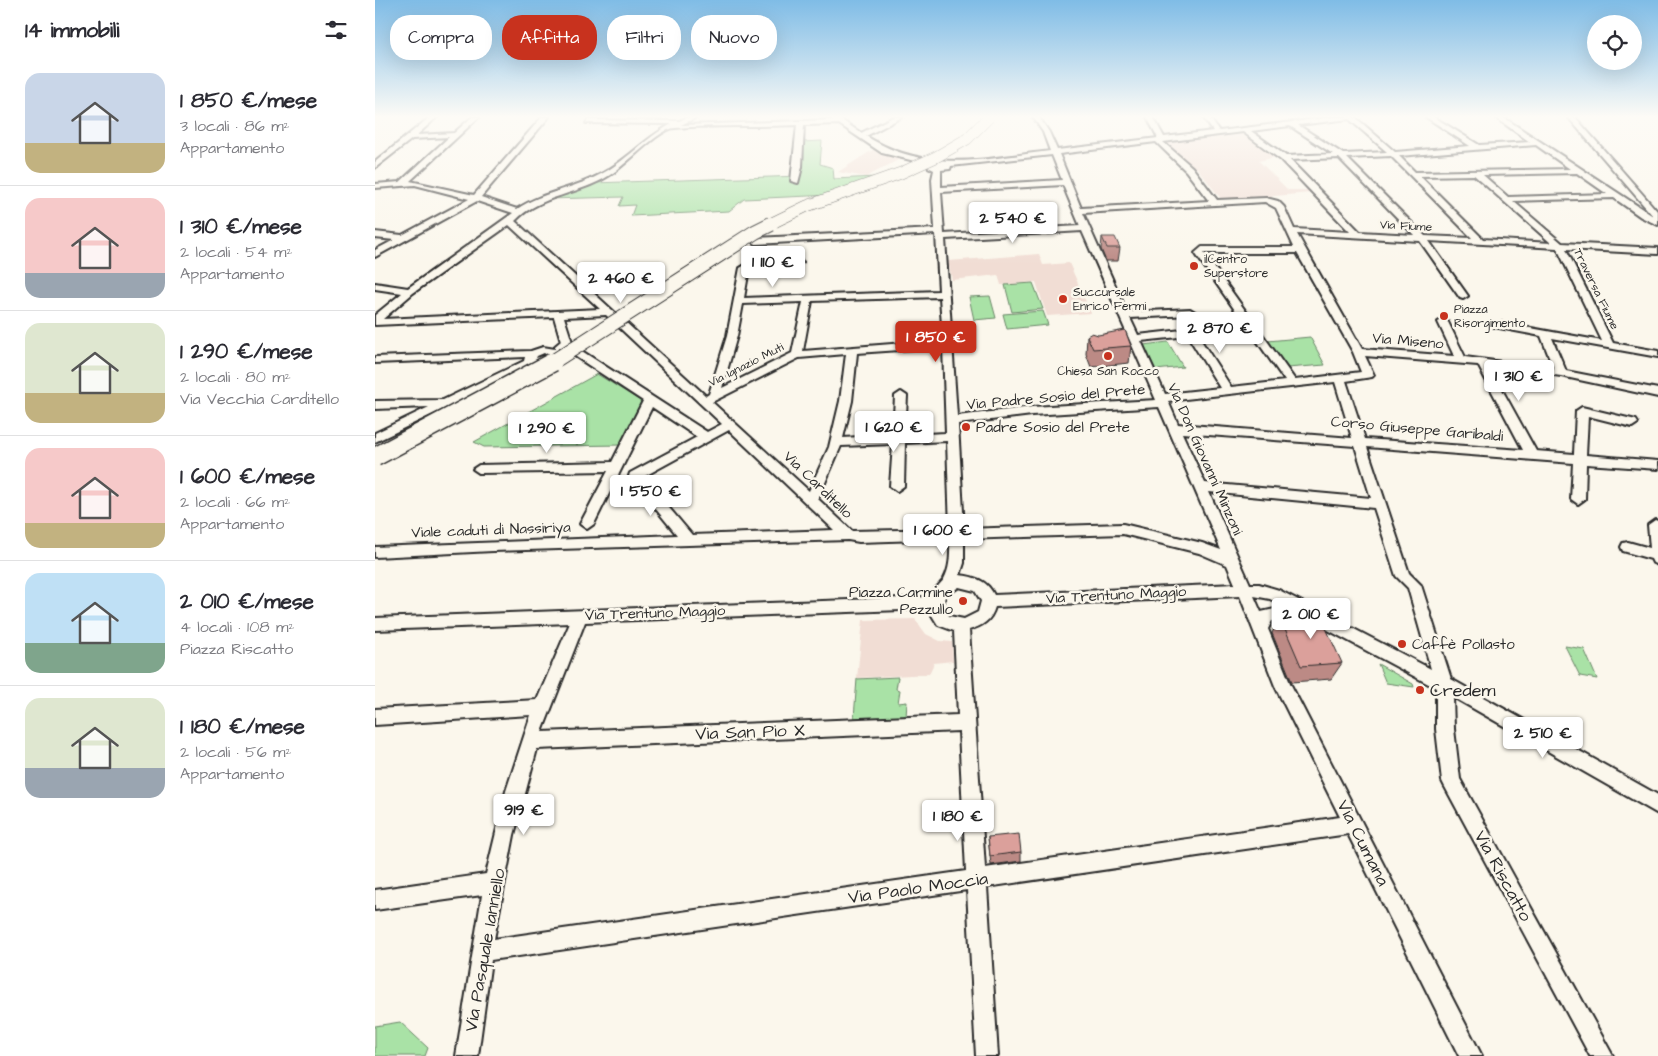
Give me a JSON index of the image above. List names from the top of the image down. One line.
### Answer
{"streets":{"street":["Via Fiume","Traversa Fiume","Via Miseno","Via Ignazio Muti","Via Padre Sosio del Prete","Corso Giuseppe Garibaldi","Via Don Giovanni Minzoni","Via Carditello","Viale caduti di Nassiriya","Via Trentuno Maggio","Via San Pio X","Via Cumana","Via Riscatto","Via Paolo Moccia","Via Pasquale Ianniello"]},"crossings":[["Via Fiume","Traversa Fiume"],["Via Miseno","Via Padre Sosio del Prete"],["Via Miseno","Via Don Giovanni Minzoni"],["Via Miseno","Via Riscatto"],["Via Ignazio Muti","Via Carditello"],["Via Padre Sosio del Prete","Via Don Giovanni Minzoni"],["Corso Giuseppe Garibaldi","Via Don Giovanni Minzoni"],["Corso Giuseppe Garibaldi","Via Riscatto"],["Via Don Giovanni Minzoni","Via Carditello"],["Via Don Giovanni Minzoni","Via Trentuno Maggio"],["Via Don Giovanni Minzoni","Via Cumana"],["Via Carditello","Viale caduti di Nassiriya"],["Via Trentuno Maggio","Via Cumana"],["Via Trentuno Maggio","Via Riscatto"],["Via Trentuno Maggio","Via Pasquale Ianniello"],["Via San Pio X","Via Pasquale Ianniello"],["Via Cumana","Via Paolo Moccia"],["Via Paolo Moccia","Via Pasquale Ianniello"]],"places":["ilCentro Superstore","Succursale Enrico Fermi","Piazza Risorgimento","Chiesa San Rocco","Padre Sosio del Prete","Piazza Carmine Pezzullo","Caffè Pollasto","Credem"],"page":{"heading":"14 immobili","chip":["Compra","Affitta","Filtri","Nuovo"],"list":[{"name":"1 850 €/mese","note":"3 locali · 86 m² · Appartamento"},{"name":"1 310 €/mese","note":"2 locali · 54 m² · Appartamento"},{"name":"1 290 €/mese","note":"2 locali · 80 m² · Via Vecchia Carditello"},{"name":"1 600 €/mese","note":"2 locali · 66 m² · Appartamento"},{"name":"2 010 €/mese","note":"4 locali · 108 m² · Piazza Riscatto"},{"name":"1 180 €/mese","note":"2 locali · 56 m² · Appartamento"}],"price":["2 540 €","1 110 €","2 460 €","2 870 €","1 850 €","1 310 €","1 620 €","1 290 €","1 550 €","1 600 €","2 010 €","2 510 €","919 €","1 180 €"]}}
